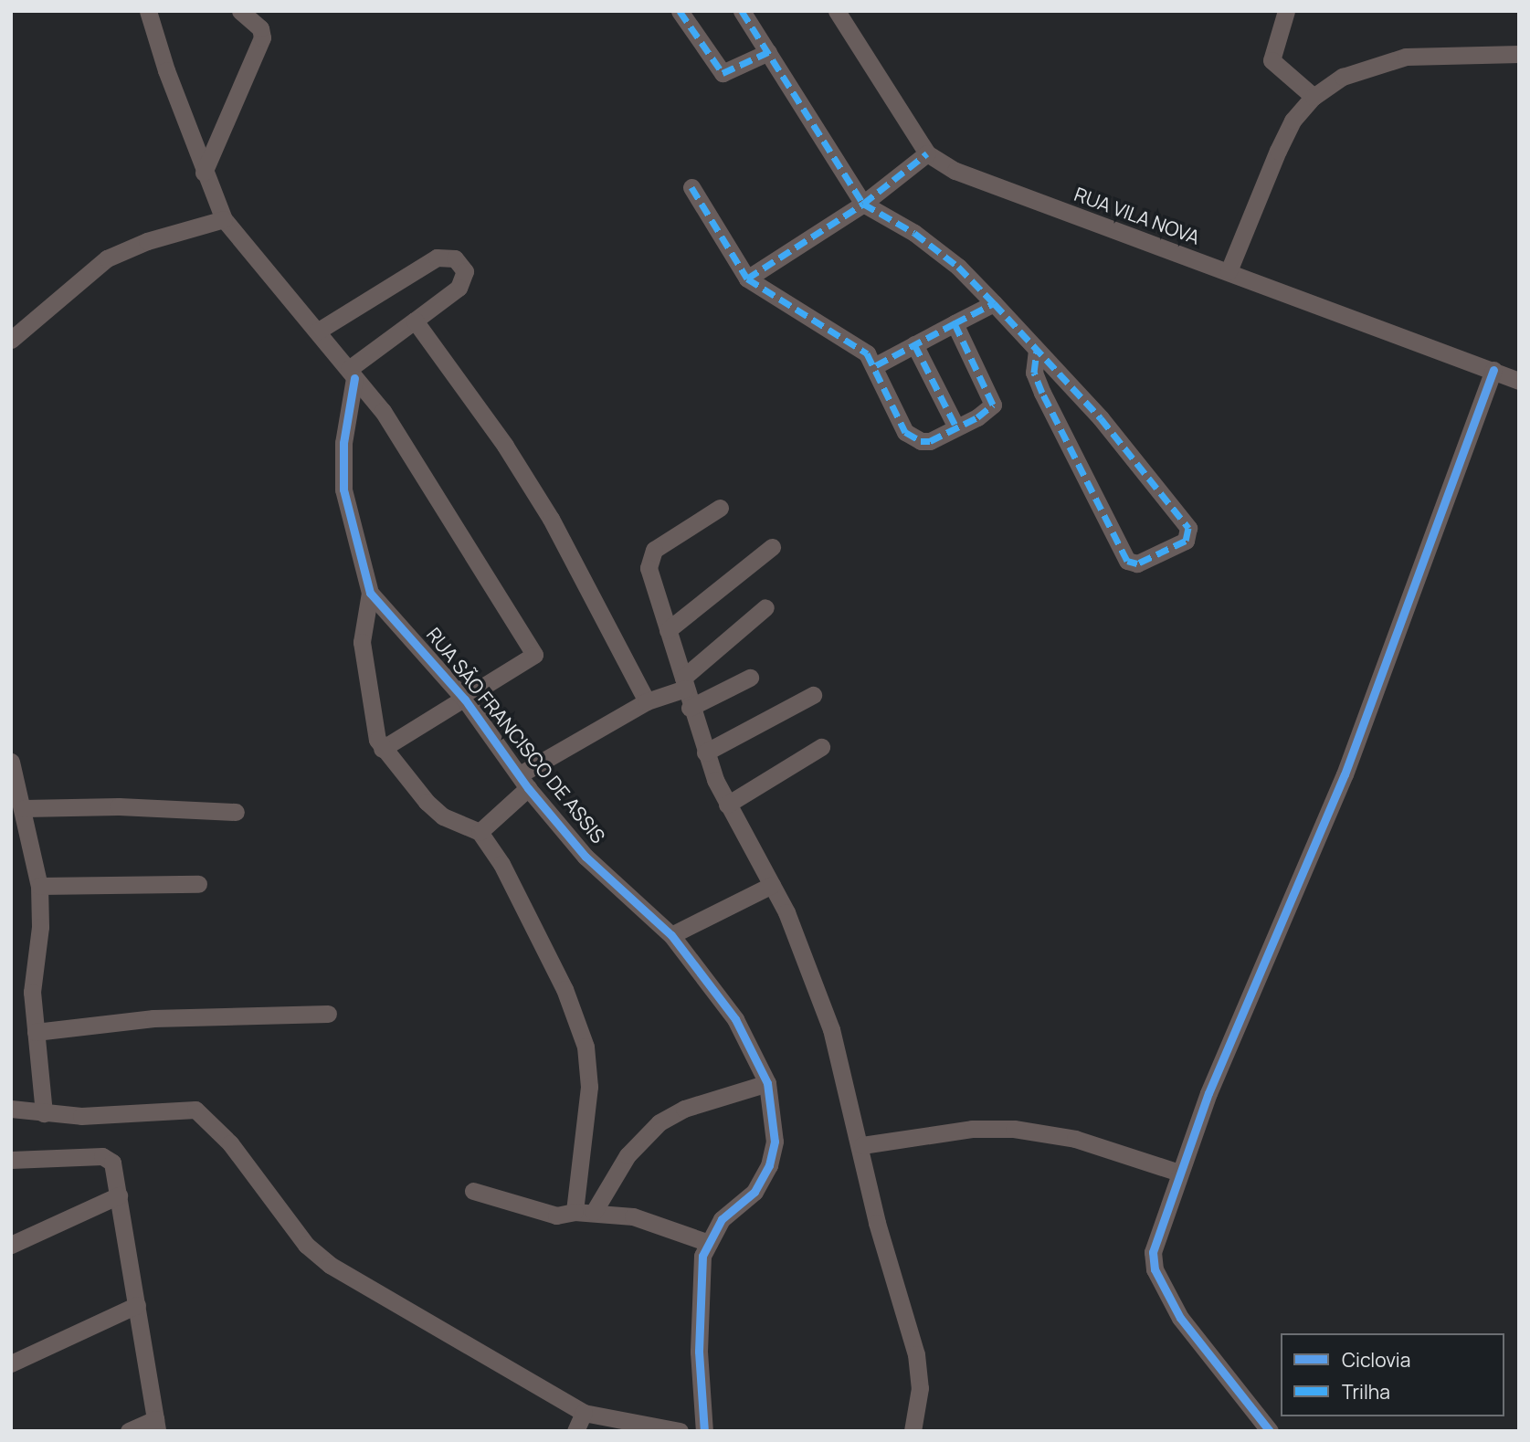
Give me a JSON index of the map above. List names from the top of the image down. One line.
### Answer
{"streets":{"street":["RUA VILA NOVA","RUA SÃO FRANCISCO DE ASSIS"]},"legend":["Ciclovia","Trilha"]}
